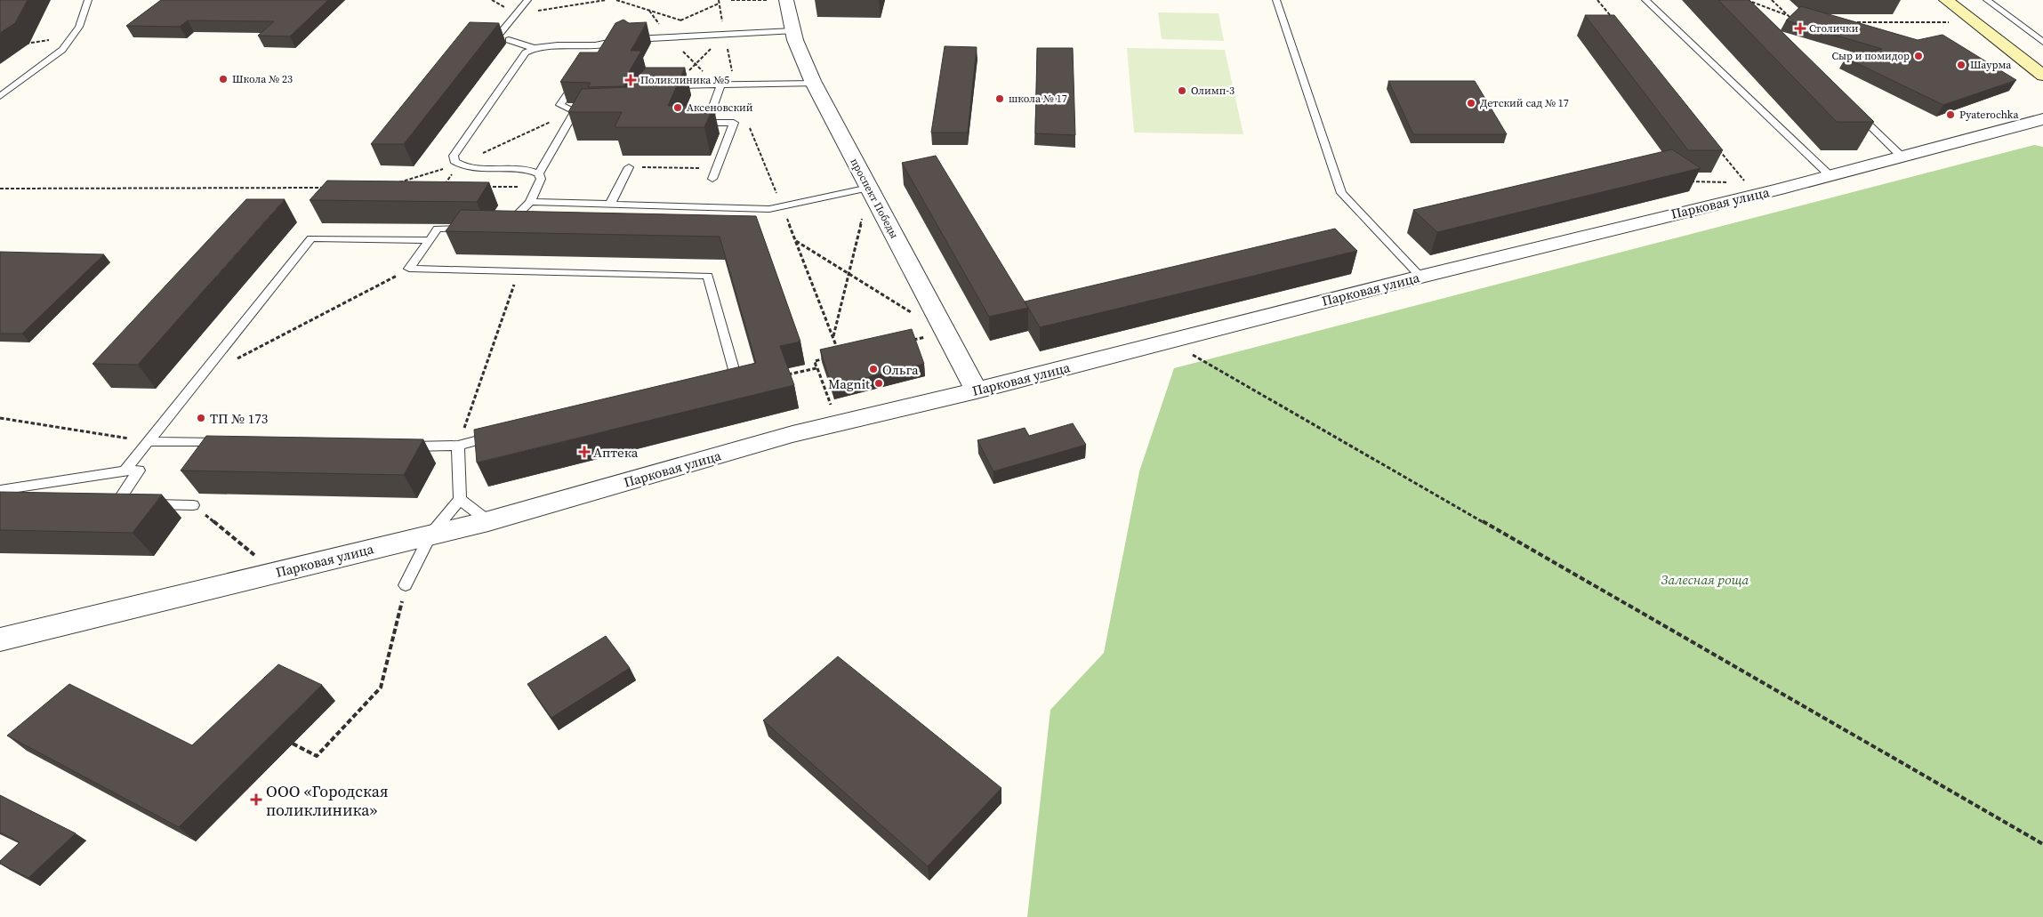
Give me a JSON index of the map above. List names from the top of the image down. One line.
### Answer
{"streets":{"street":["проспект Победы","Парковая улица"]},"crossings":[["проспект Победы","Парковая улица"]],"parks":["Залесная роща"],"places":{"health":["Столички","Поликлиника №5","Аптека","ООО «Городская поликлиника»"],"other":["Сыр и помидор","Шаурма","Школа № 23","Олимп-3","школа № 17","Детский сад № 17","Аксеновский","Pyaterochka","Ольга","Magnit","ТП № 173"]}}
